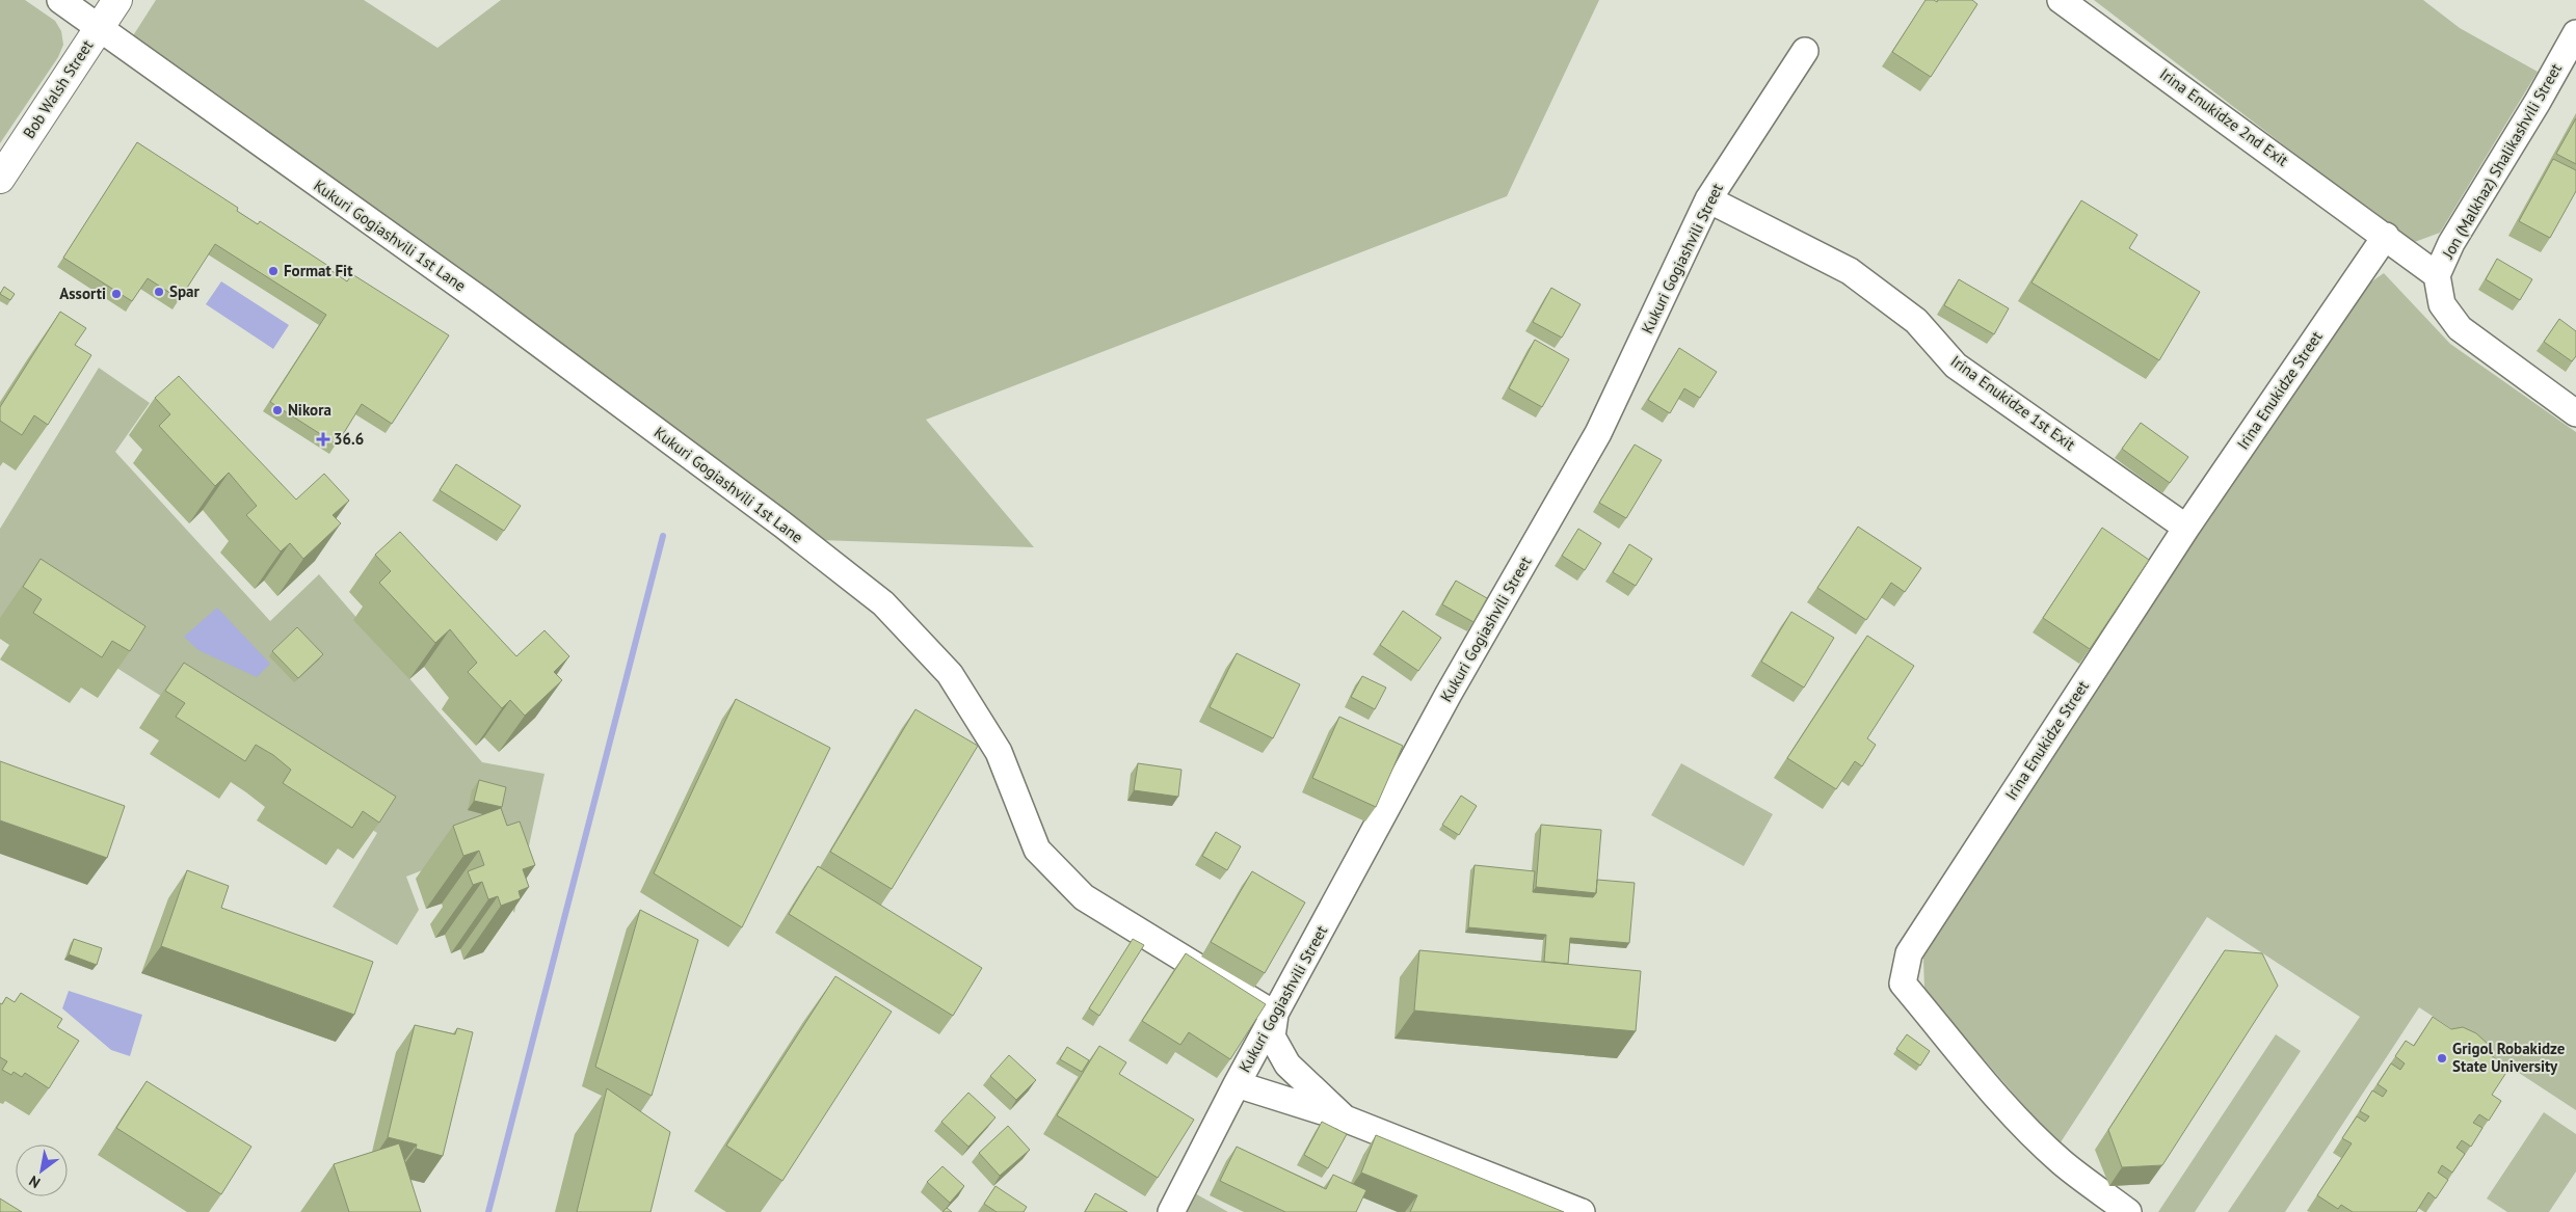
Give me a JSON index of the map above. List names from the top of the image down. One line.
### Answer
{"streets":{"street":["Bob Walsh Street","Irina Enukidze 2nd Exit","Jon (Malkhaz) Shalikashvili Street","Kukuri Gogiashvili 1st Lane","Kukuri Gogiashvili Street","Irina Enukidze Street","Irina Enukidze 1st Exit"]},"crossings":[["Bob Walsh Street","Kukuri Gogiashvili 1st Lane"],["Irina Enukidze 2nd Exit","Jon (Malkhaz) Shalikashvili Street"],["Irina Enukidze 2nd Exit","Irina Enukidze Street"],["Kukuri Gogiashvili 1st Lane","Kukuri Gogiashvili Street"],["Kukuri Gogiashvili Street","Irina Enukidze 1st Exit"],["Irina Enukidze Street","Irina Enukidze 1st Exit"]],"places":{"other":["Format Fit","Spar","Assorti","Nikora","Grigol Robakidze State University"],"health":["36.6"]},"north":"bottom left"}
